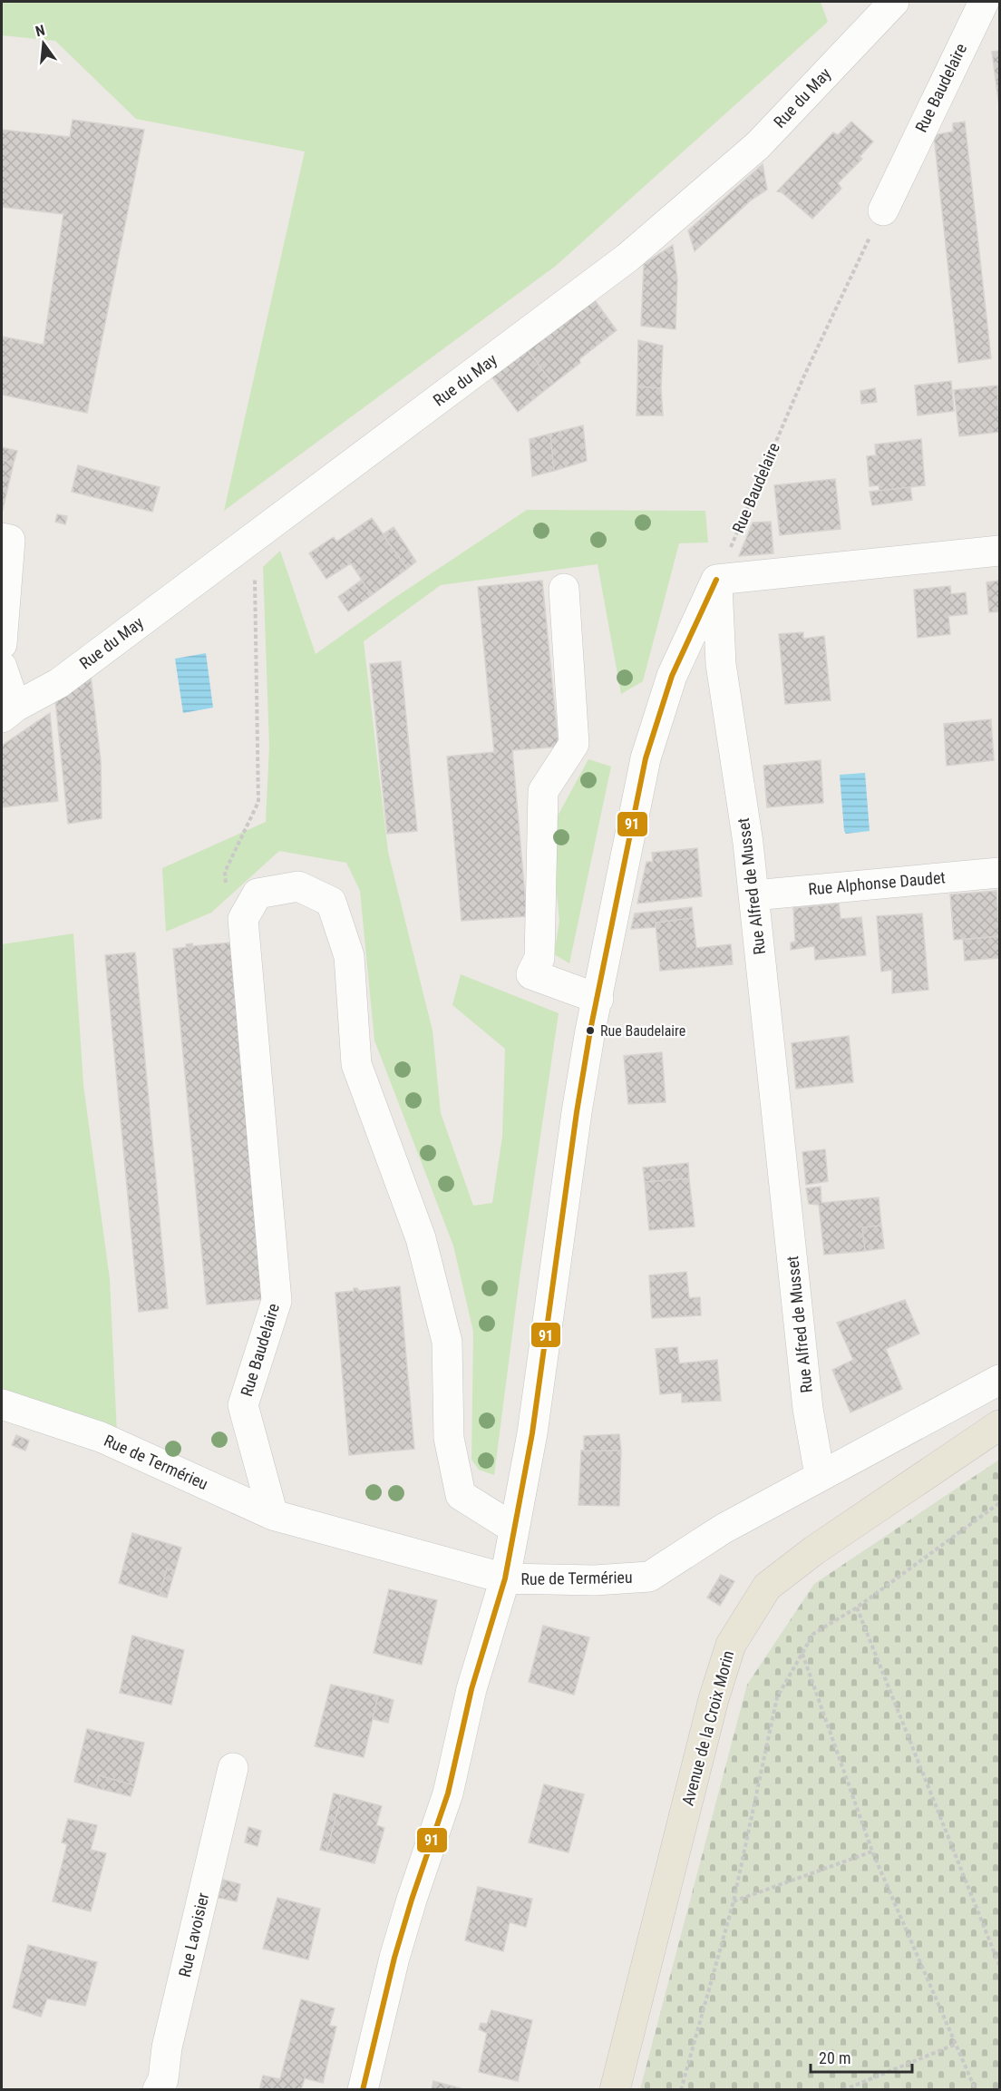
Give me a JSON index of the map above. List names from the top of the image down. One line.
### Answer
{"streets":{"main road":["Avenue de la Croix Morin"],"street":["Rue Baudelaire","Rue du May","Rue Alphonse Daudet","Rue Alfred de Musset","Rue de Termérieu","Rue Lavoisier"]},"crossings":[["Rue Baudelaire","Rue Alfred de Musset"],["Rue Baudelaire","Rue de Termérieu"],["Rue Alphonse Daudet","Rue Alfred de Musset"],["Rue Alfred de Musset","Rue de Termérieu"]],"places":["Rue Baudelaire"],"lines":["transit line 91"],"scale_bar":"20 m","north":"top"}
